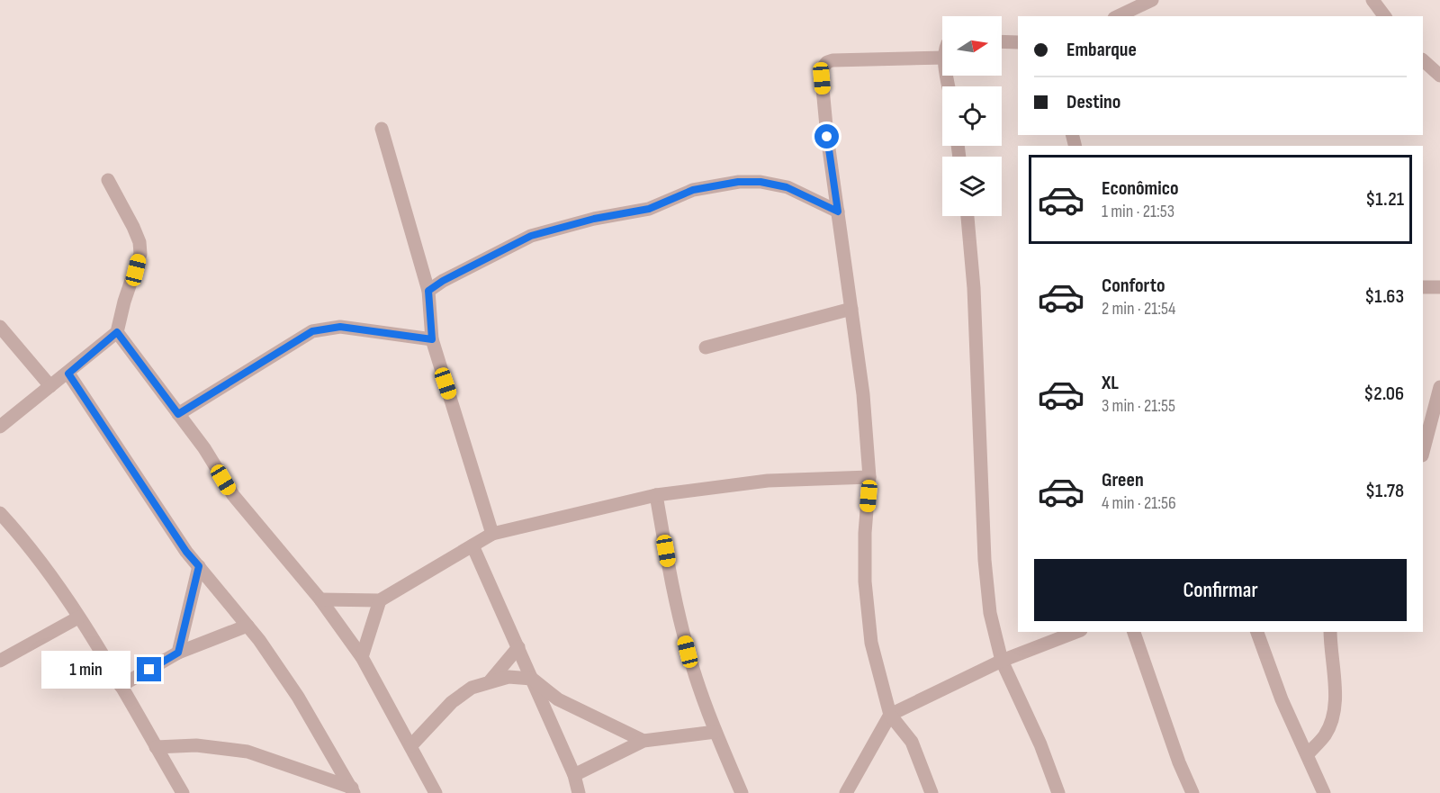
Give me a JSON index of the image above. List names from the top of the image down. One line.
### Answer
{"north":"right","page":{"banner":["Embarque","Destino"],"list":[{"name":"Econômico","note":"1 min · 21:53","value":"$1.21"},{"name":"Conforto","note":"2 min · 21:54","value":"$1.63"},{"name":"XL","note":"3 min · 21:55","value":"$2.06"},{"name":"Green","note":"4 min · 21:56","value":"$1.78"}],"buttons":"Confirmar","bubble":"1 min"}}
